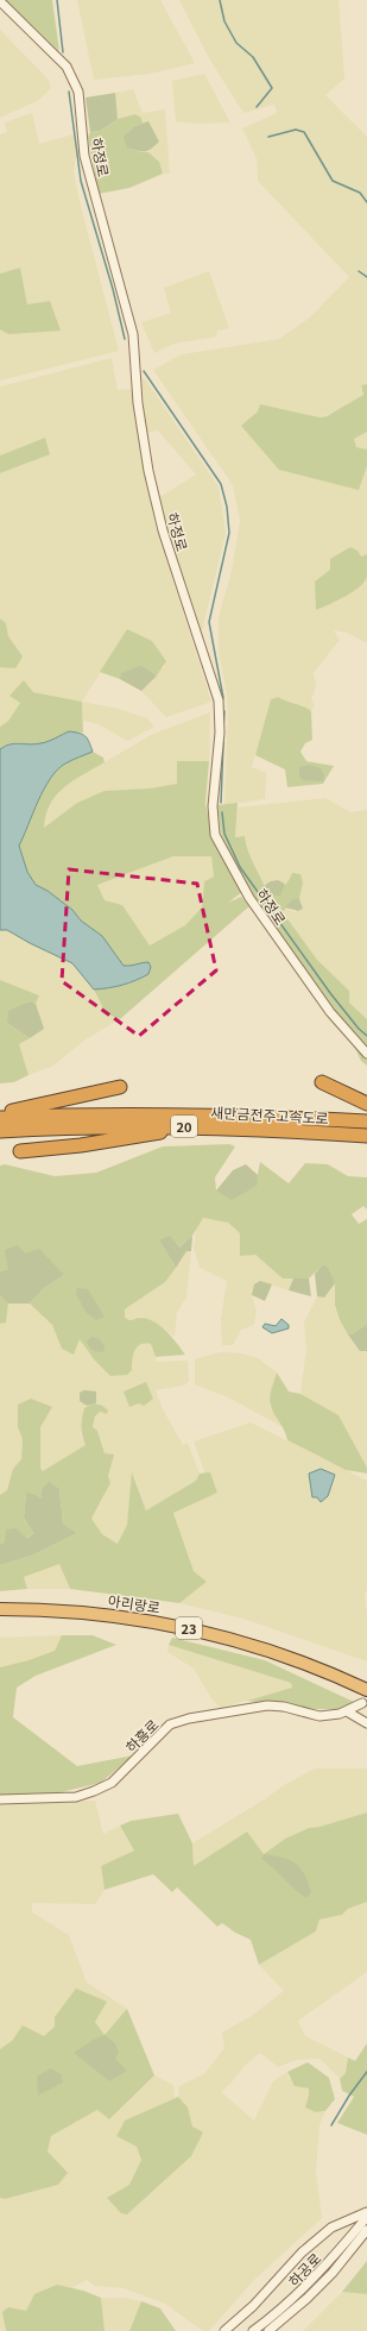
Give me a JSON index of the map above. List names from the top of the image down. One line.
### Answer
{"streets":{"highway":["새만금전주고속도로","20","아리랑로","23"],"street":["하정로","하흥로","하공로"]},"crossings":[["아리랑로","하흥로"]]}
